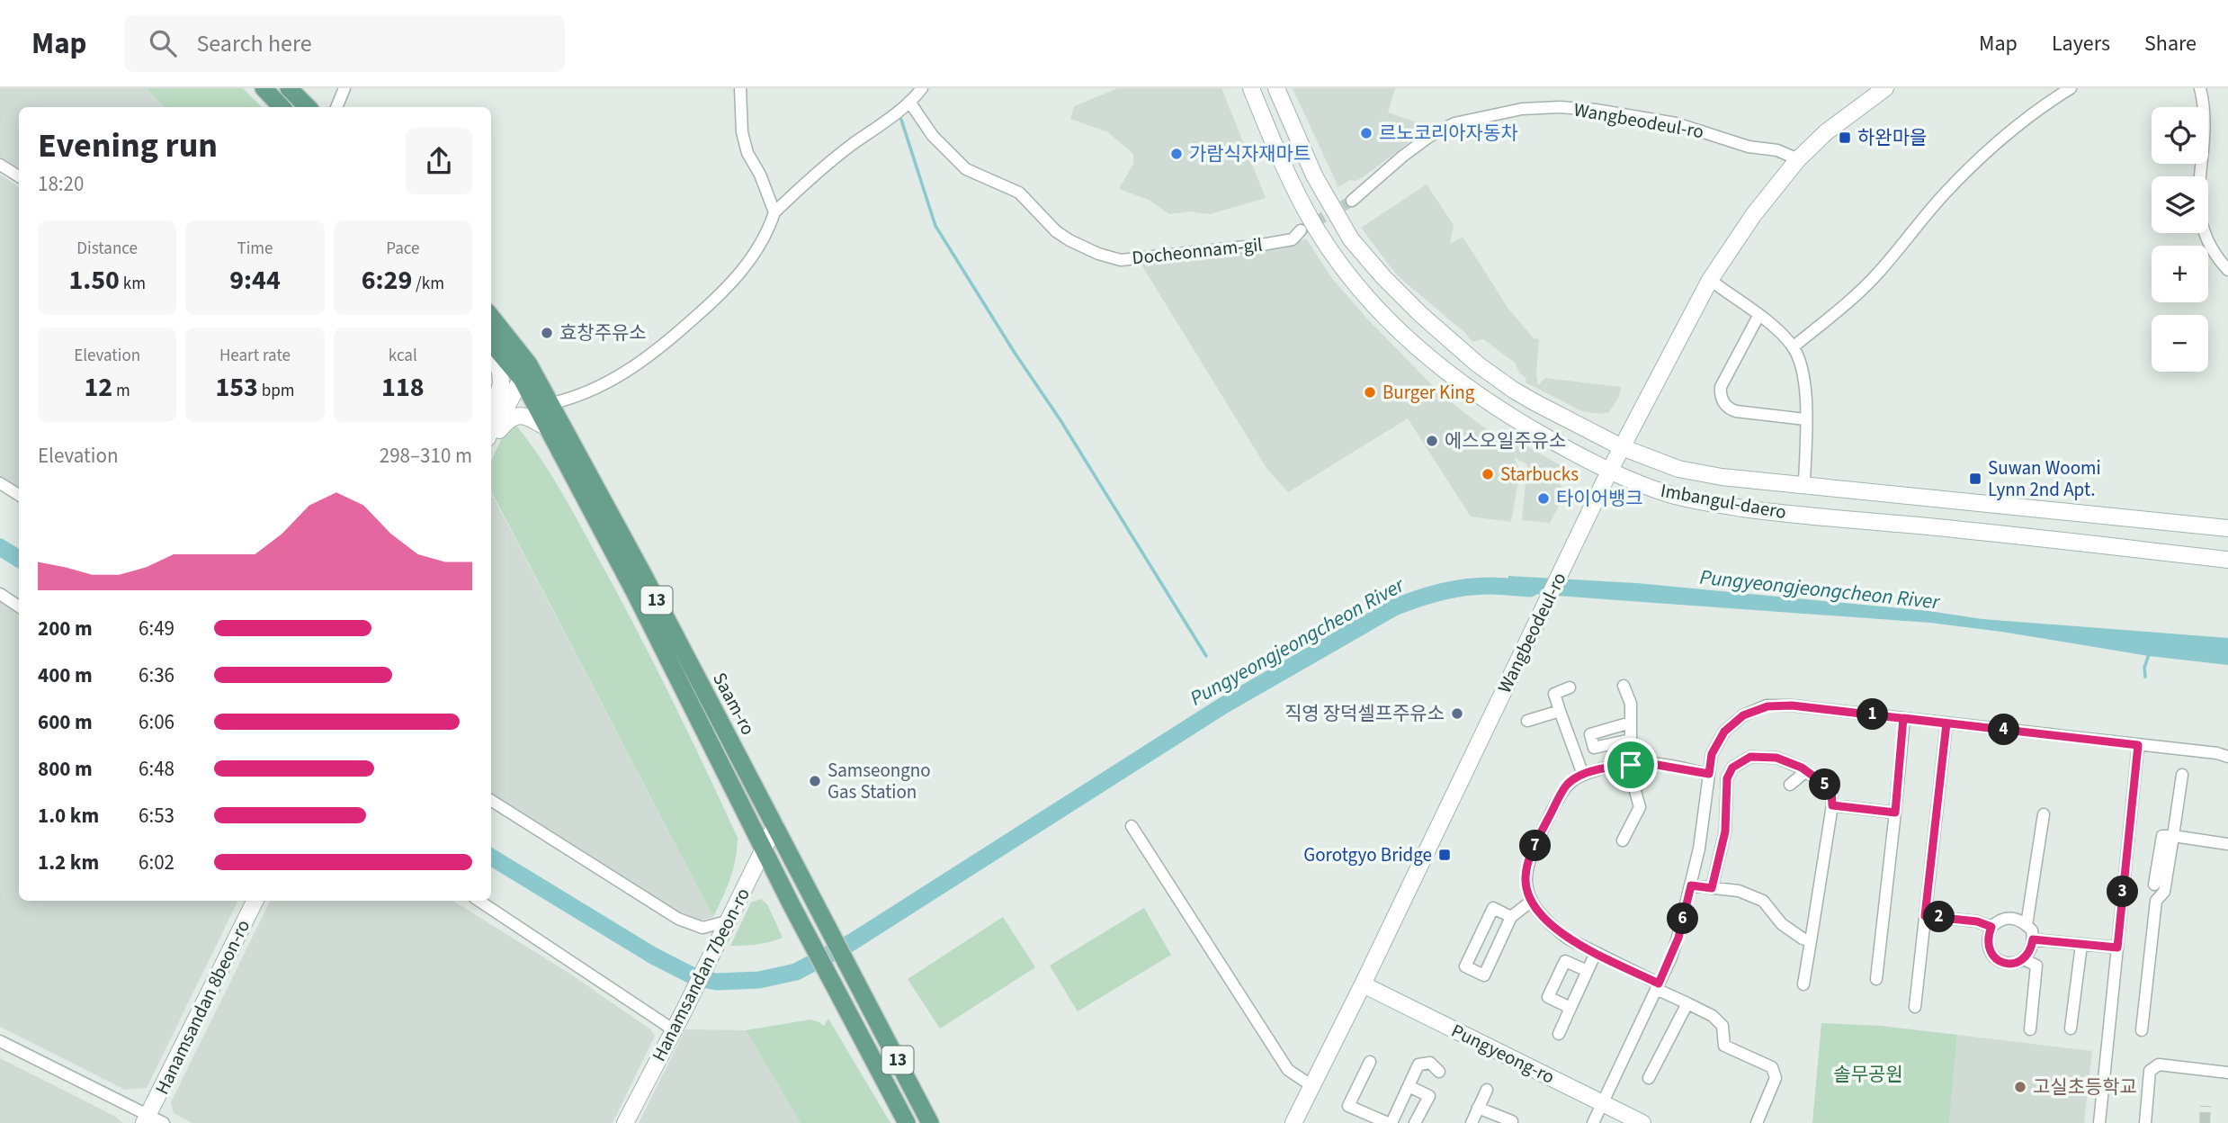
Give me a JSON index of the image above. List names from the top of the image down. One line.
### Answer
{"streets":{"main road":["Wangbeodeul-ro","Imbangul-daero","13","Saam-ro","Hanamsandan 7beon-ro","Hanamsandan 8beon-ro","Pungyeong-ro"],"street":["Docheonnam-gil"]},"crossings":[["Wangbeodeul-ro","Imbangul-daero"],["Wangbeodeul-ro","Pungyeong-ro"],["Saam-ro","Hanamsandan 7beon-ro"]],"water":["Pungyeongjeongcheon River"],"parks":["솔무공원"],"places":{"other":["르노코리아자동차","가람식자재마트","효창주유소","Burger King","에스오일주유소","Starbucks","타이어뱅크","직영 장덕셀프주유소","Samseongno Gas Station","고실초등학교"],"transit":["하완마을","Suwan Woomi Lynn 2nd Apt.","Gorotgyo Bridge"]},"page":{"header":"Map","search":"Search here","nav":["Map","Layers","Share"],"map_buttons":["+","−"],"heading":["Evening run","18:20"],"stats":[["Distance","1.50 km"],["Time","9:44"],["Pace","6:29 /km"],["Elevation","12 m"],["Heart rate","153 bpm"],["kcal","118"]],"chart":["Elevation","298–310 m"],"list":[{"name":"200 m","note":"6:49"},{"name":"400 m","note":"6:36"},{"name":"600 m","note":"6:06"},{"name":"800 m","note":"6:48"},{"name":"1.0 km","note":"6:53"},{"name":"1.2 km","note":"6:02"}],"pins":["1","4","5","7","3","2","6"]}}
